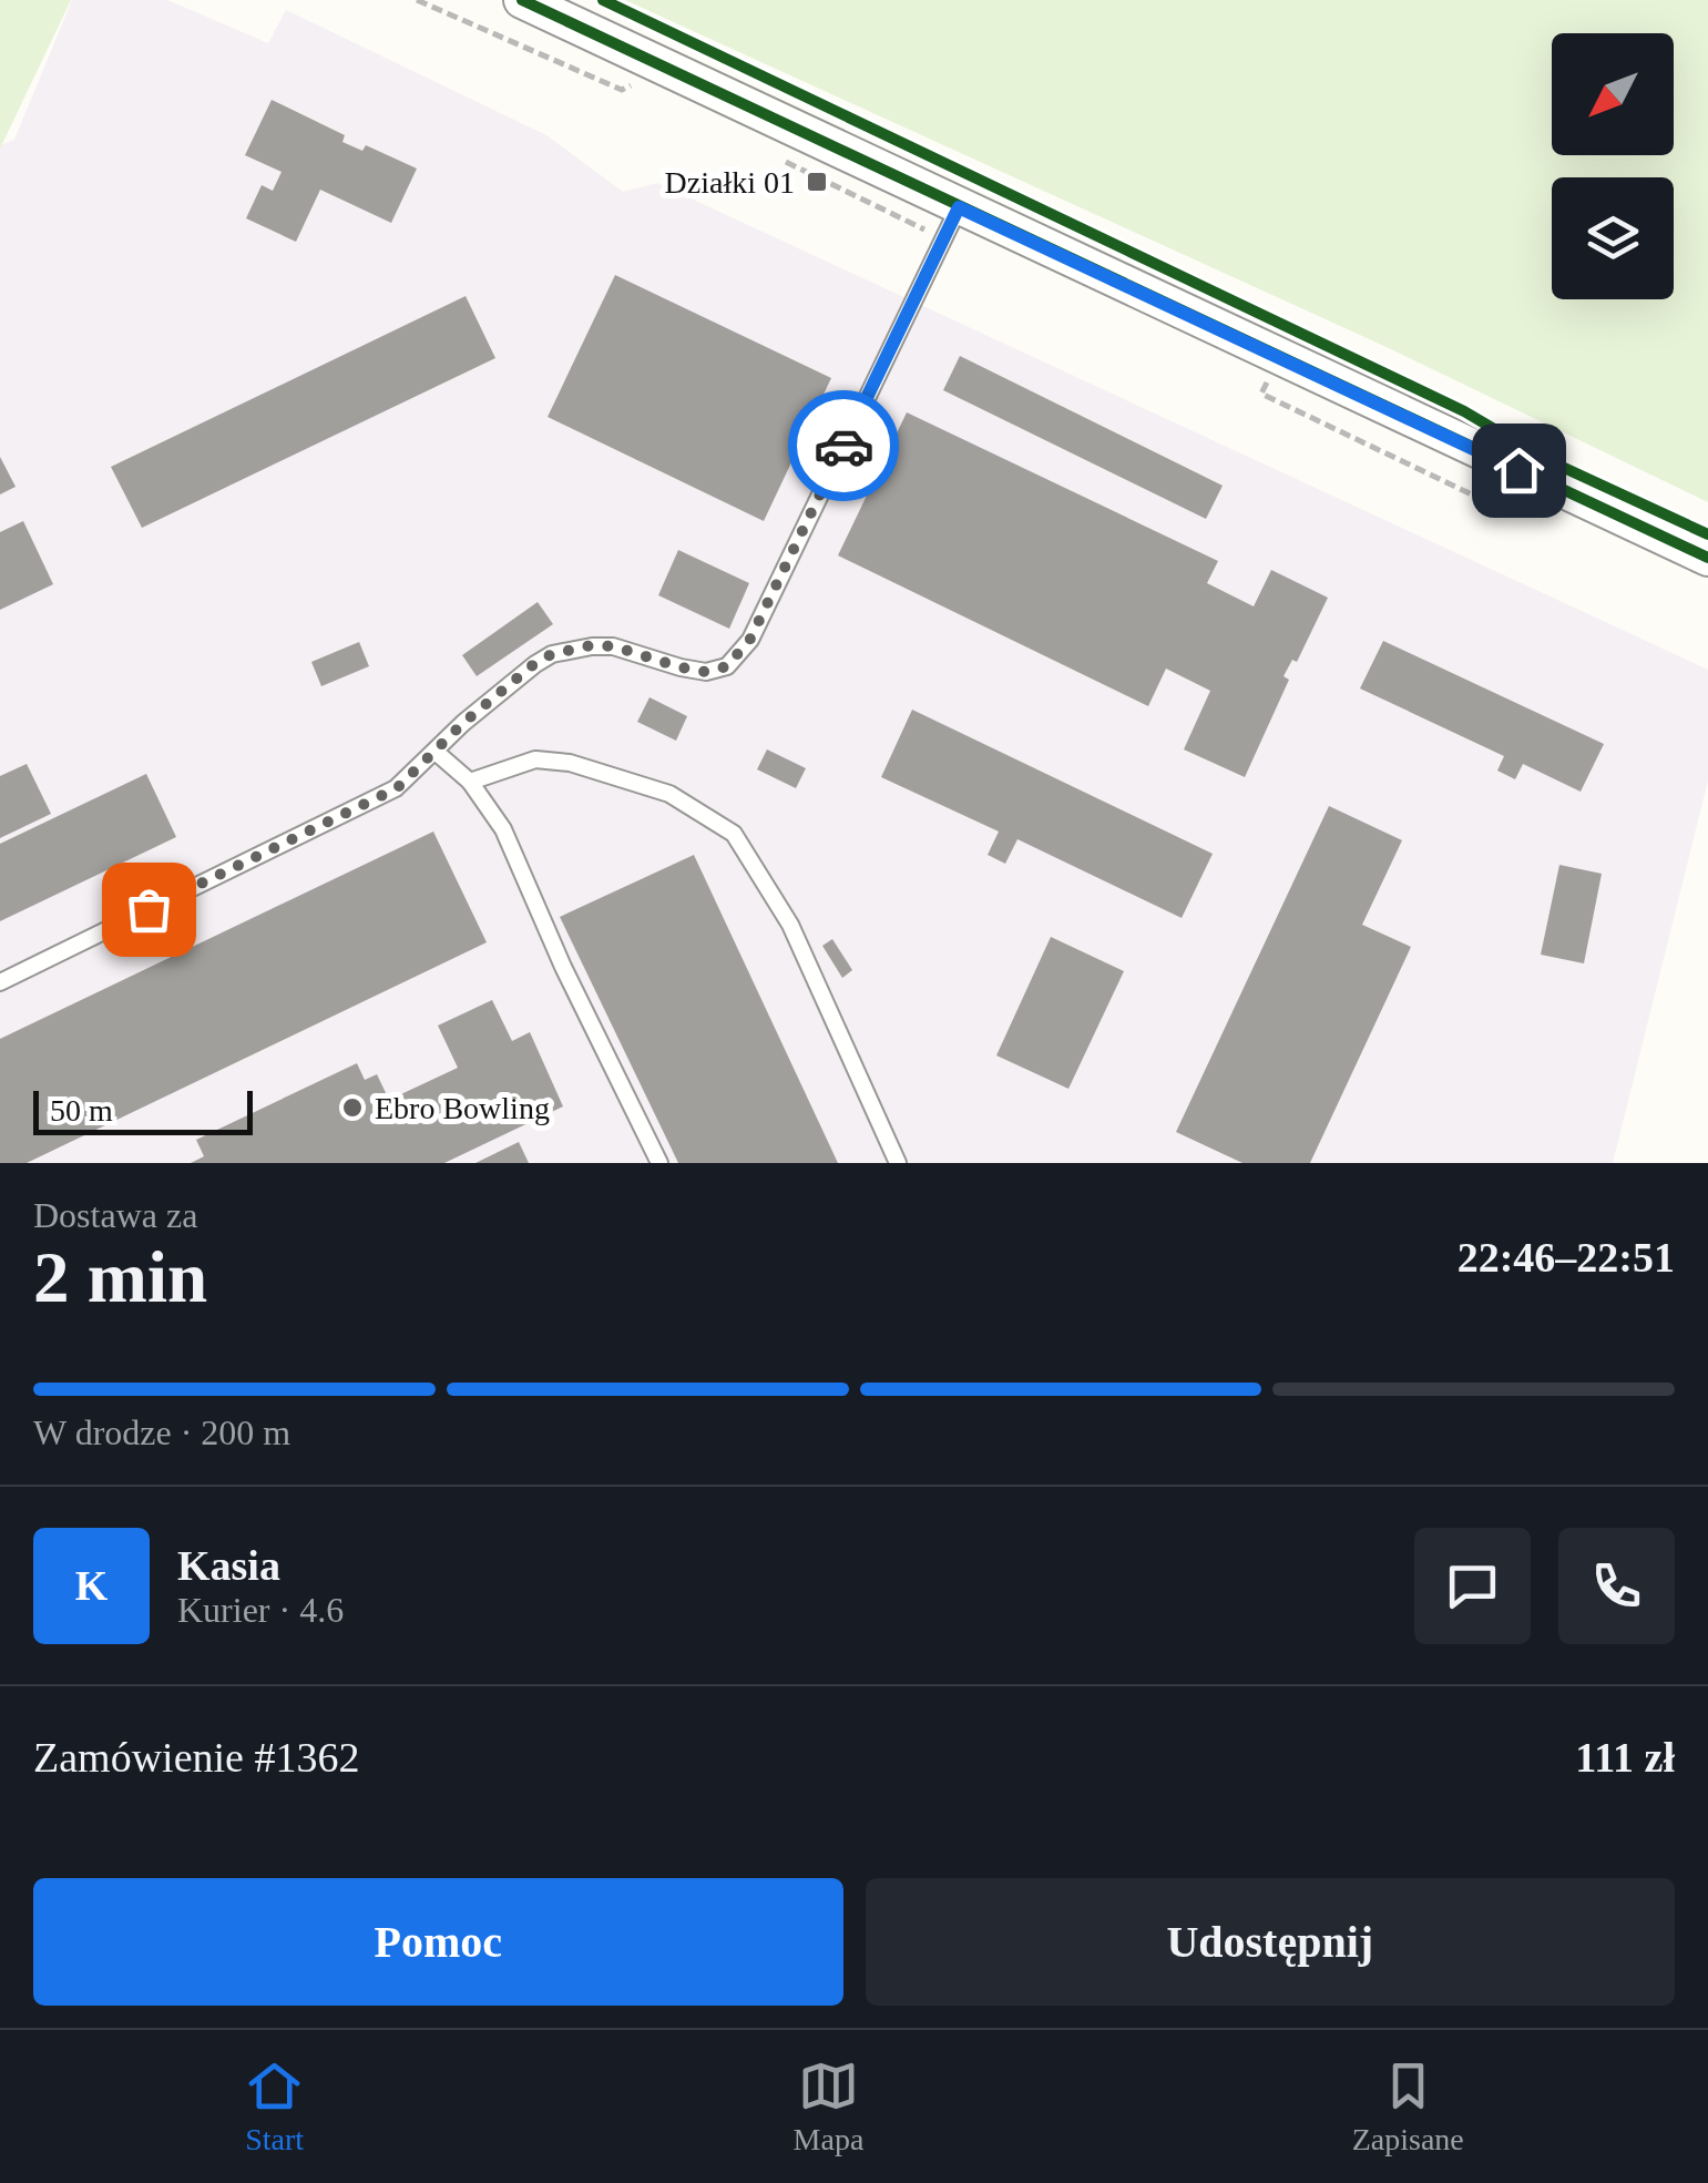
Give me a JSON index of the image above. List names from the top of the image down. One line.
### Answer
{"places":{"transit":["Działki 01"],"other":["Ebro Bowling"]},"scale_bar":"50 m","north":"bottom left","page":{"scale":"50 m","heading":["2 min","Dostawa za","22:46–22:51"],"panel":["Kasia","Kurier · 4.6","Zamówienie #1362","111 zł"],"bar":"W drodze · 200 m","round":"K","buttons":["Pomoc","Udostępnij"],"tabs":["Start","Mapa","Zapisane"]}}
